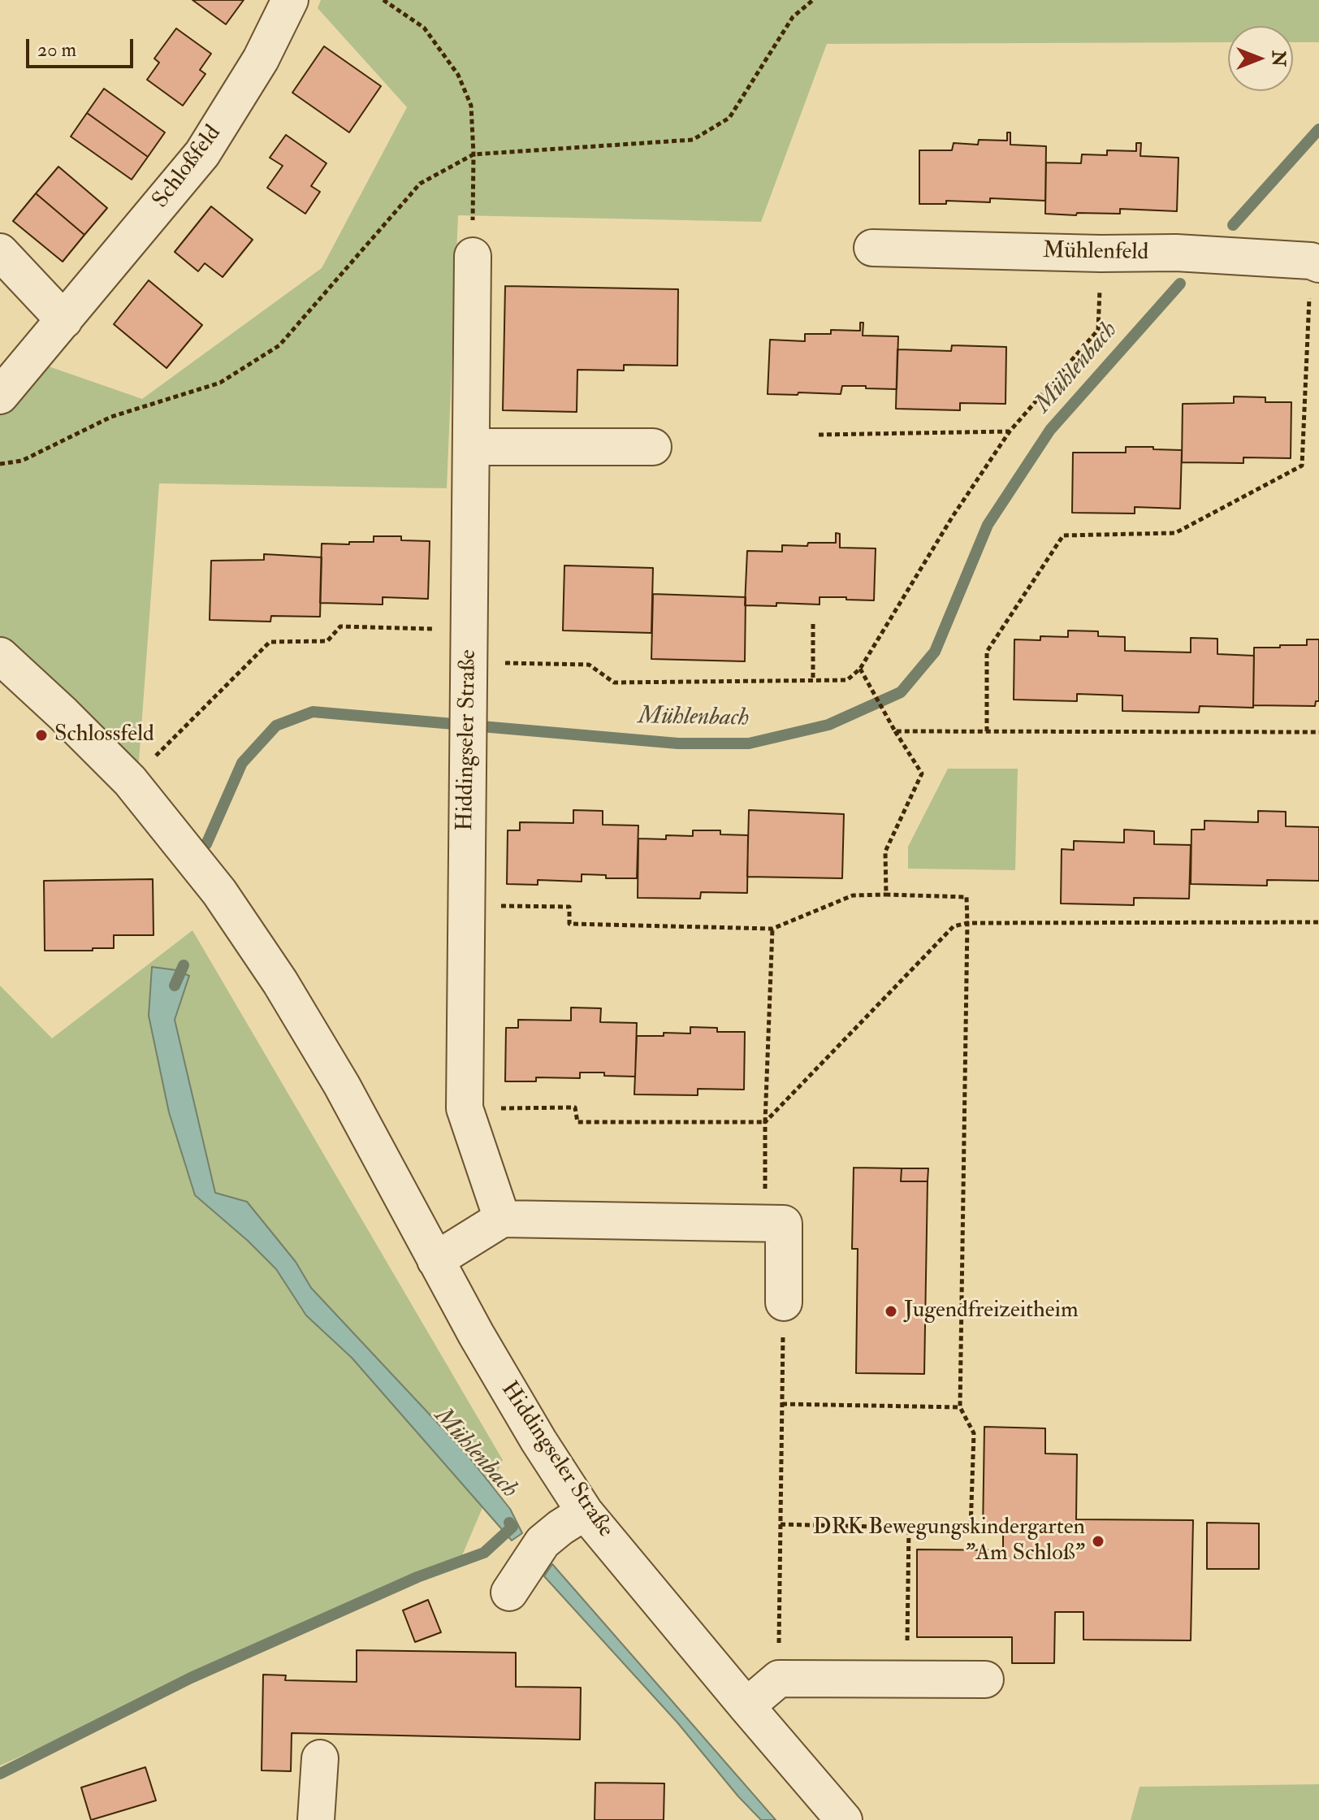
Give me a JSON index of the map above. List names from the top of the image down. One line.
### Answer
{"streets":{"street":["Schloßfeld","Mühlenfeld","Hiddingseler Straße"]},"water":["Mühlenbach"],"places":["Schlossfeld","Jugendfreizeitheim","DRK Bewegungskindergarten \"Am Schloß\""],"scale_bar":"20 m","north":"right"}
